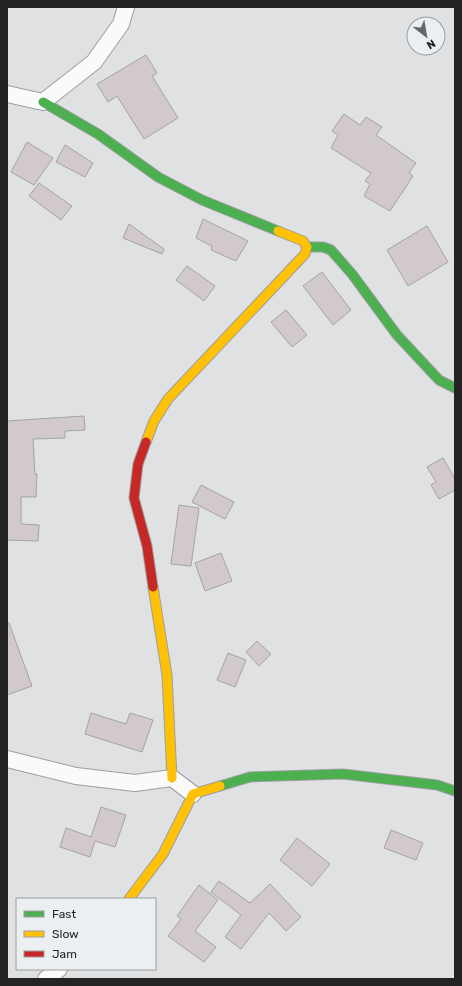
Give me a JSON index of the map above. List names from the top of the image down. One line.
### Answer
{"legend":["Fast","Slow","Jam"],"north":"bottom right"}
